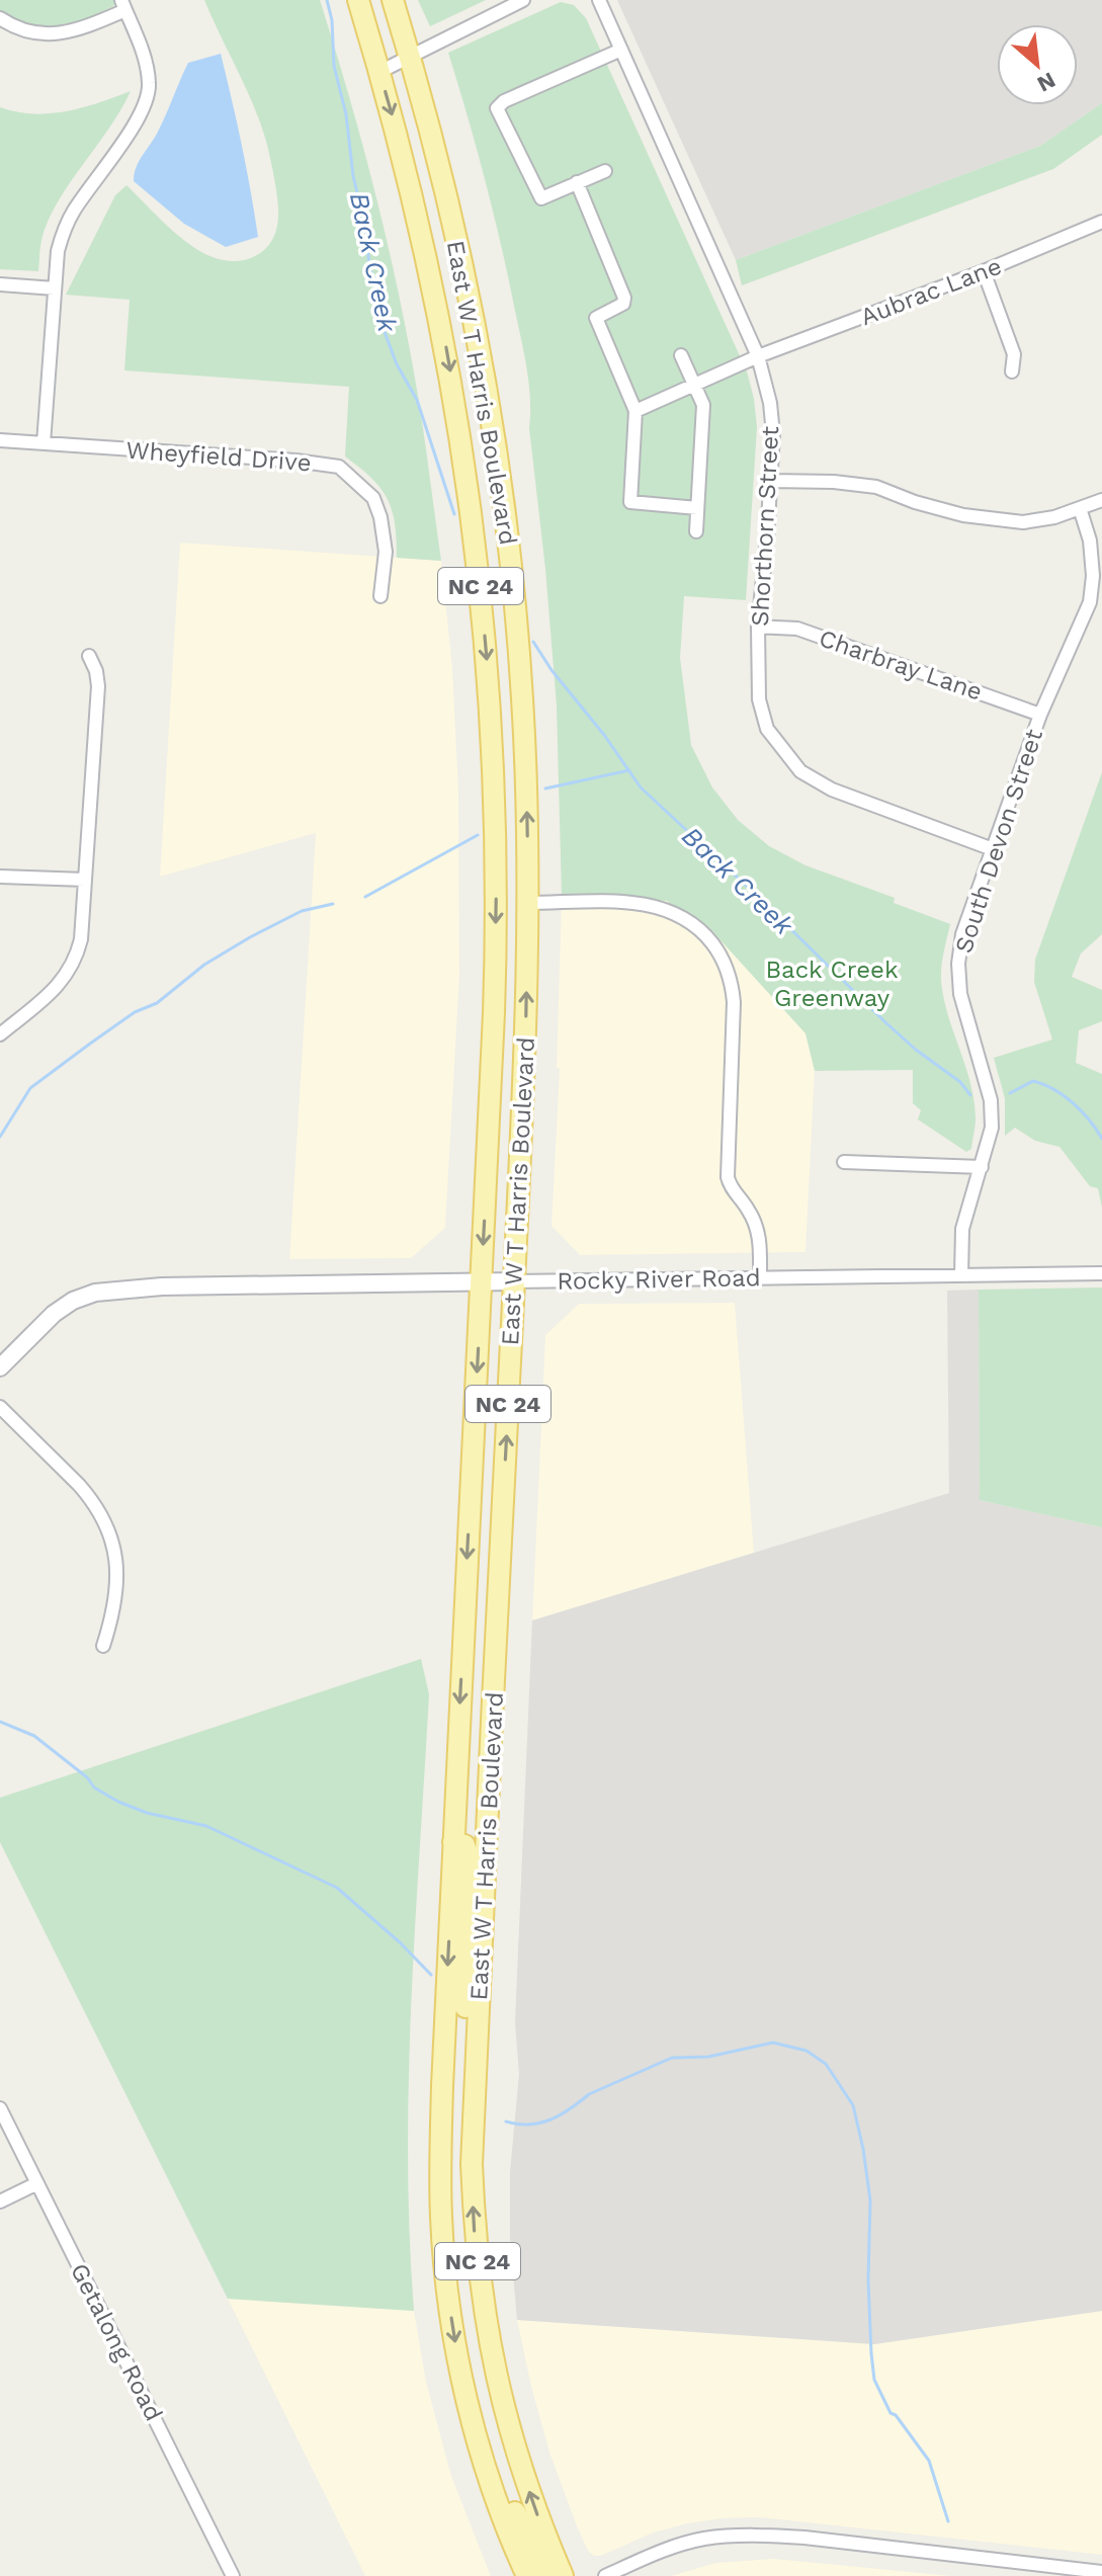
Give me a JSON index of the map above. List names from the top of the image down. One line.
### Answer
{"streets":{"main road":["East W T Harris Boulevard","NC 24"],"street":["Aubrac Lane","Wheyfield Drive","Shorthorn Street","Charbray Lane","South Devon Street","Rocky River Road","Getalong Road"]},"crossings":[["Aubrac Lane","Shorthorn Street"],["East W T Harris Boulevard","Rocky River Road"],["Shorthorn Street","Charbray Lane"],["Shorthorn Street","South Devon Street"],["Charbray Lane","South Devon Street"],["South Devon Street","Rocky River Road"]],"water":["Back Creek"],"parks":["Back Creek Greenway"],"north":"bottom right"}
